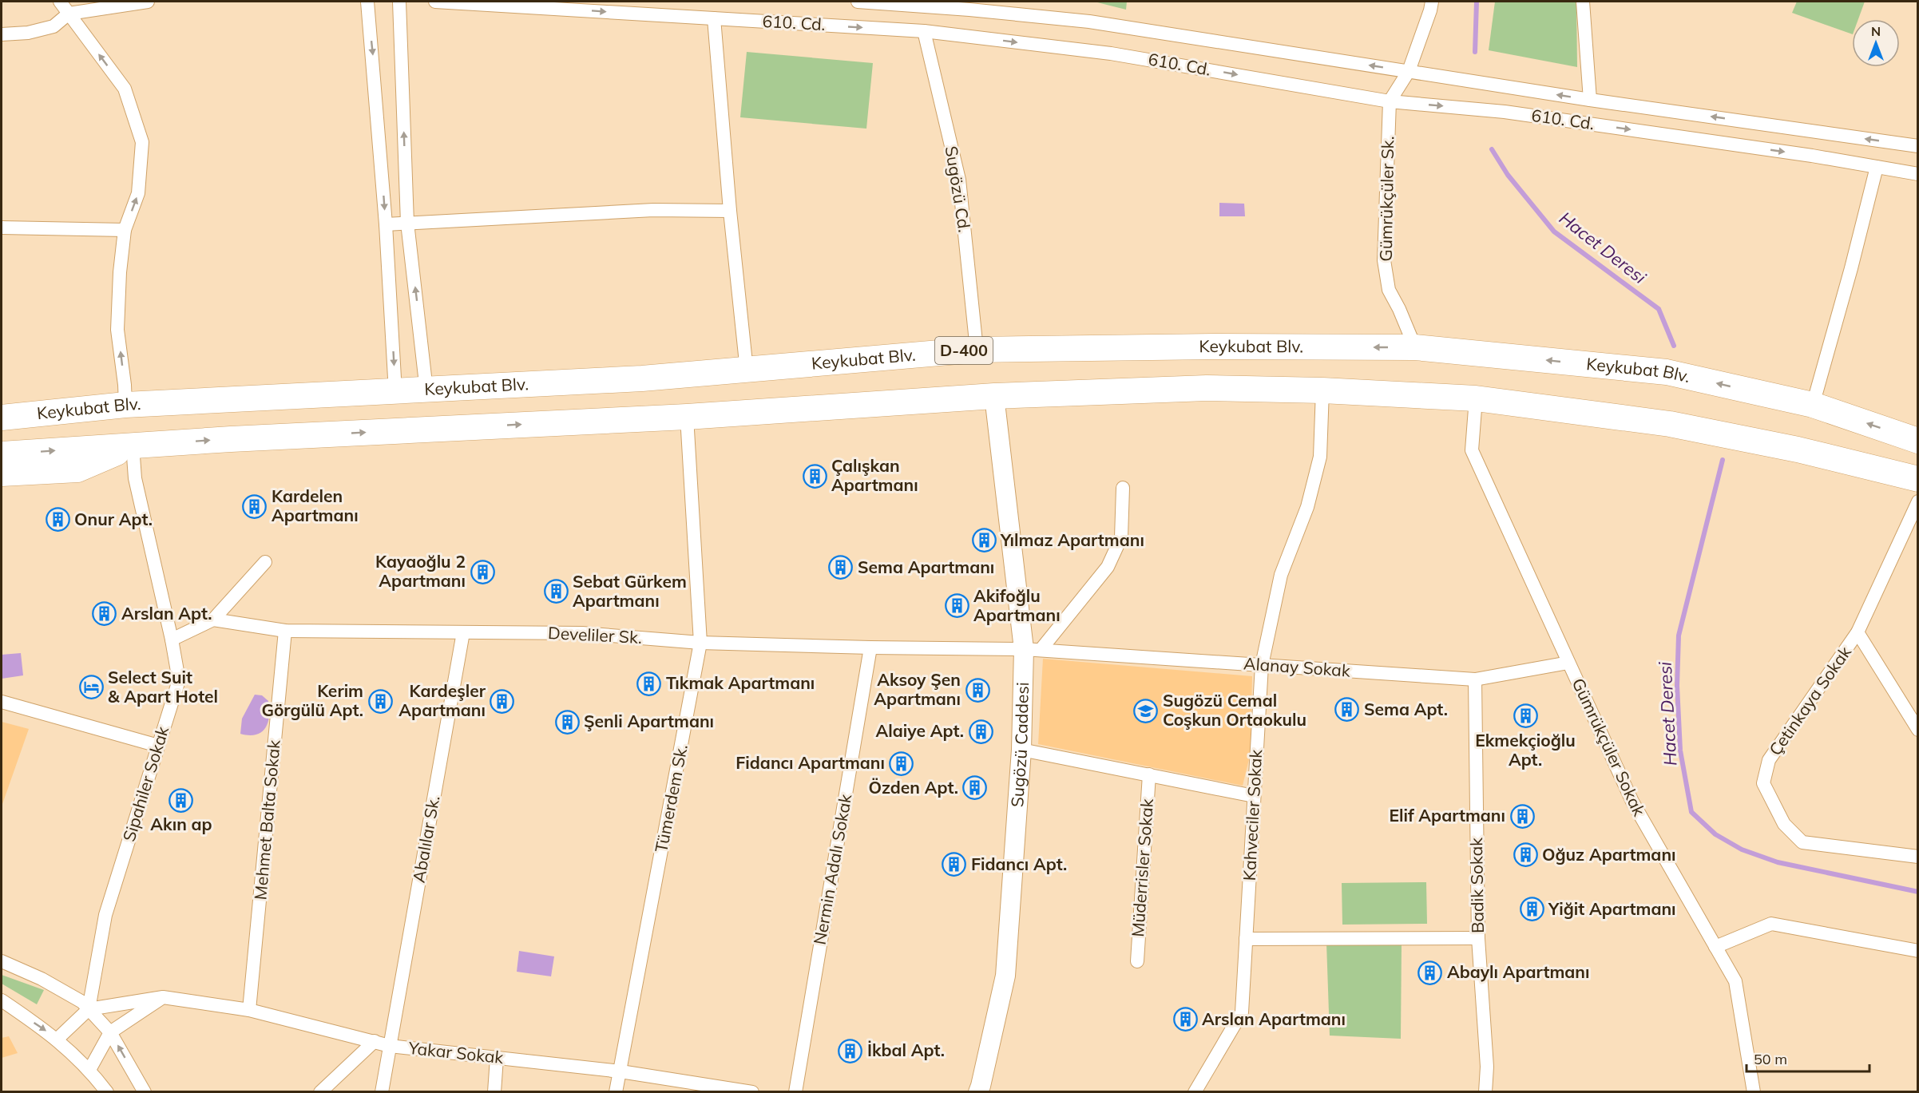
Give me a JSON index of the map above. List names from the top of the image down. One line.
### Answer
{"streets":{"highway":["Keykubat Blv.","D-400"],"street":["610. Cd.","Sugözü Cd.","Gümrükçüler Sk.","Develiler Sk.","Alanay Sokak","Çetinkaya Sokak","Sugözü Caddesi","Gümrükçüler Sokak","Sipahiler Sokak","Tümerdem Sk.","Kahveciler Sokak","Mehmet Balta Sokak","Abalılar Sk.","Müderrisler Sokak","Nermin Adalı Sokak","Badik Sokak","Yakar Sokak"]},"crossings":[["610. Cd.","Sugözü Cd."],["610. Cd.","Gümrükçüler Sk."],["Sugözü Cd.","Keykubat Blv."],["Gümrükçüler Sk.","Keykubat Blv."],["Develiler Sk.","Alanay Sokak"],["Develiler Sk.","Sugözü Caddesi"],["Develiler Sk.","Tümerdem Sk."],["Develiler Sk.","Mehmet Balta Sokak"],["Develiler Sk.","Abalılar Sk."],["Develiler Sk.","Nermin Adalı Sokak"],["Alanay Sokak","Sugözü Caddesi"],["Alanay Sokak","Gümrükçüler Sokak"],["Alanay Sokak","Kahveciler Sokak"],["Alanay Sokak","Badik Sokak"],["Sugözü Caddesi","Müderrisler Sokak"],["Sipahiler Sokak","Yakar Sokak"],["Tümerdem Sk.","Yakar Sokak"],["Kahveciler Sokak","Müderrisler Sokak"],["Mehmet Balta Sokak","Yakar Sokak"],["Abalılar Sk.","Yakar Sokak"]],"water":["Hacet Deresi"],"places":{"building":["Çalışkan Apartmanı","Kardelen Apartmanı","Onur Apt.","Yılmaz Apartmanı","Sema Apartmanı","Kayaoğlu 2 Apartmanı","Sebat Gürkem Apartmanı","Akifoğlu Apartmanı","Arslan Apt.","Tıkmak Apartmanı","Aksoy Şen Apartmanı","Kerim Görgülü Apt.","Kardeşler Apartmanı","Sema Apt.","Ekmekçioğlu Apt.","Şenli Apartmanı","Alaiye Apt.","Fidancı Apartmanı","Özden Apt.","Akın ap","Elif Apartmanı","Oğuz Apartmanı","Fidancı Apt.","Yiğit Apartmanı","Abaylı Apartmanı","Arslan Apartmanı","İkbal Apt."],"hotel":["Select Suit & Apart Hotel"],"school or university":["Sugözü Cemal Coşkun Ortaokulu"]},"scale_bar":"50 m","north":"top"}
